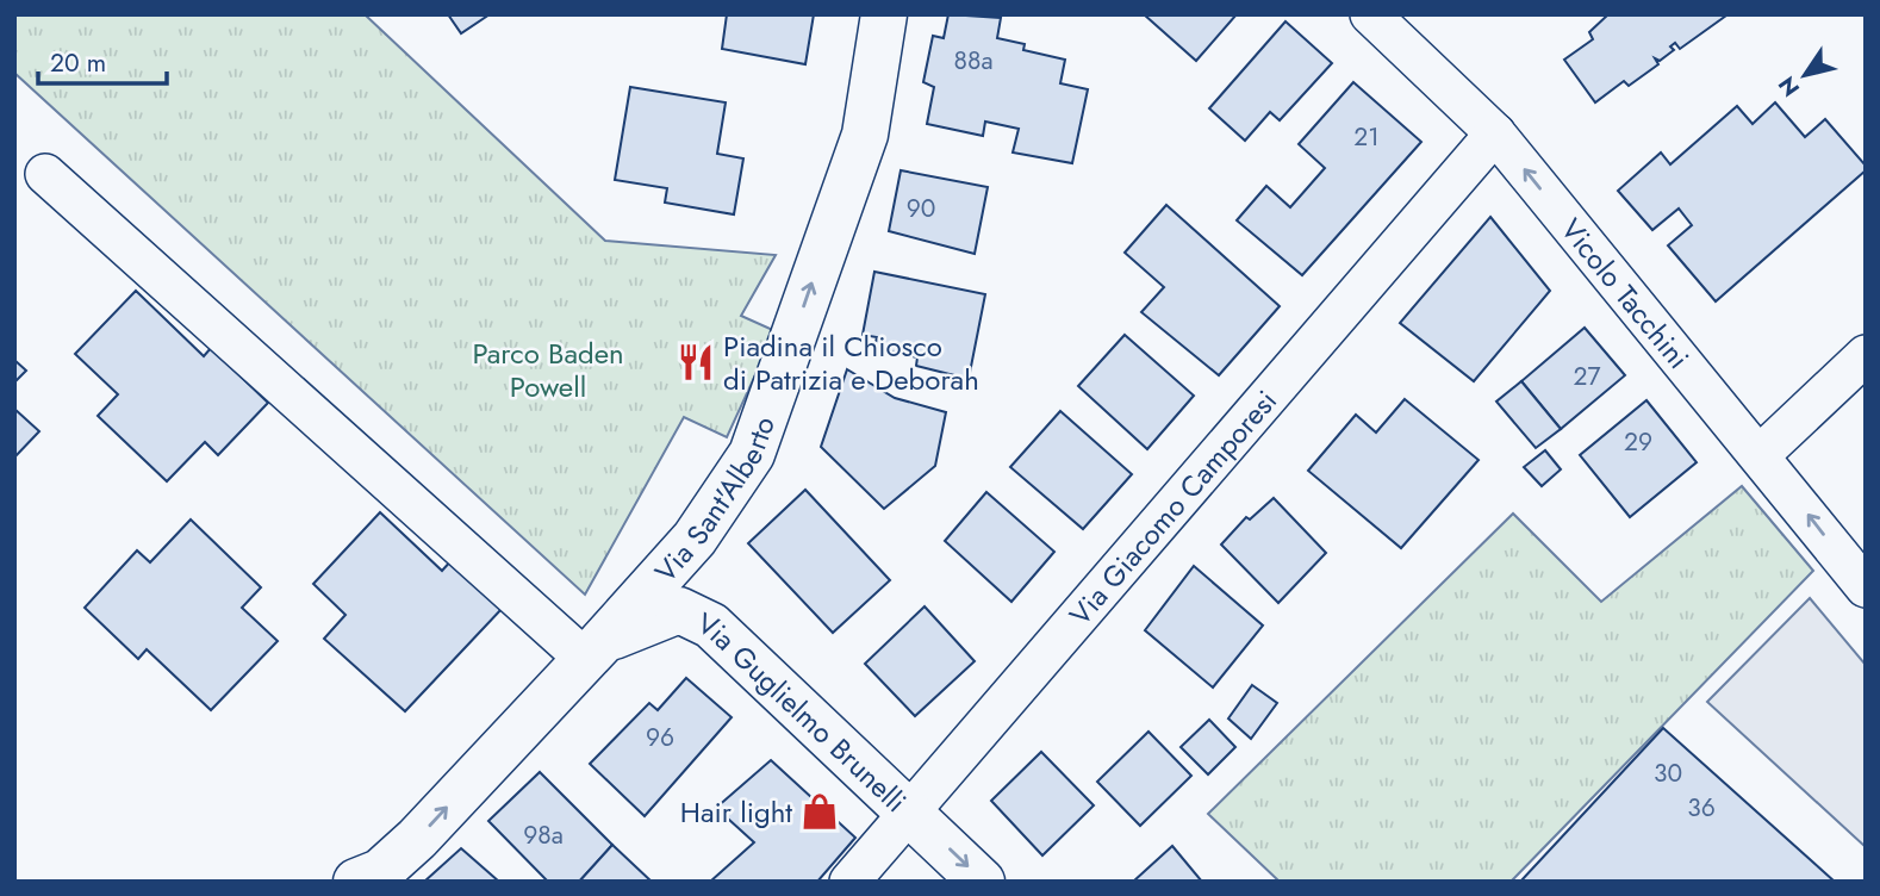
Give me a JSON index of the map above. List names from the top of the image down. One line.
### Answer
{"streets":{"street":["Vicolo Tacchini","Via Sant'Alberto","Via Giacomo Camporesi","Via Guglielmo Brunelli"]},"crossings":[["Vicolo Tacchini","Via Giacomo Camporesi"],["Via Sant'Alberto","Via Guglielmo Brunelli"],["Via Giacomo Camporesi","Via Guglielmo Brunelli"]],"one_way":["Vicolo Tacchini","Via Sant'Alberto"],"parks":["Parco Baden Powell"],"places":{"restaurant":["Piadina il Chiosco di Patrizia e Deborah"],"shop":["Hair light"]},"house_numbers":["88a","21","90","27","29","96","30","36","98a"],"scale_bar":"20 m","north":"bottom left"}
